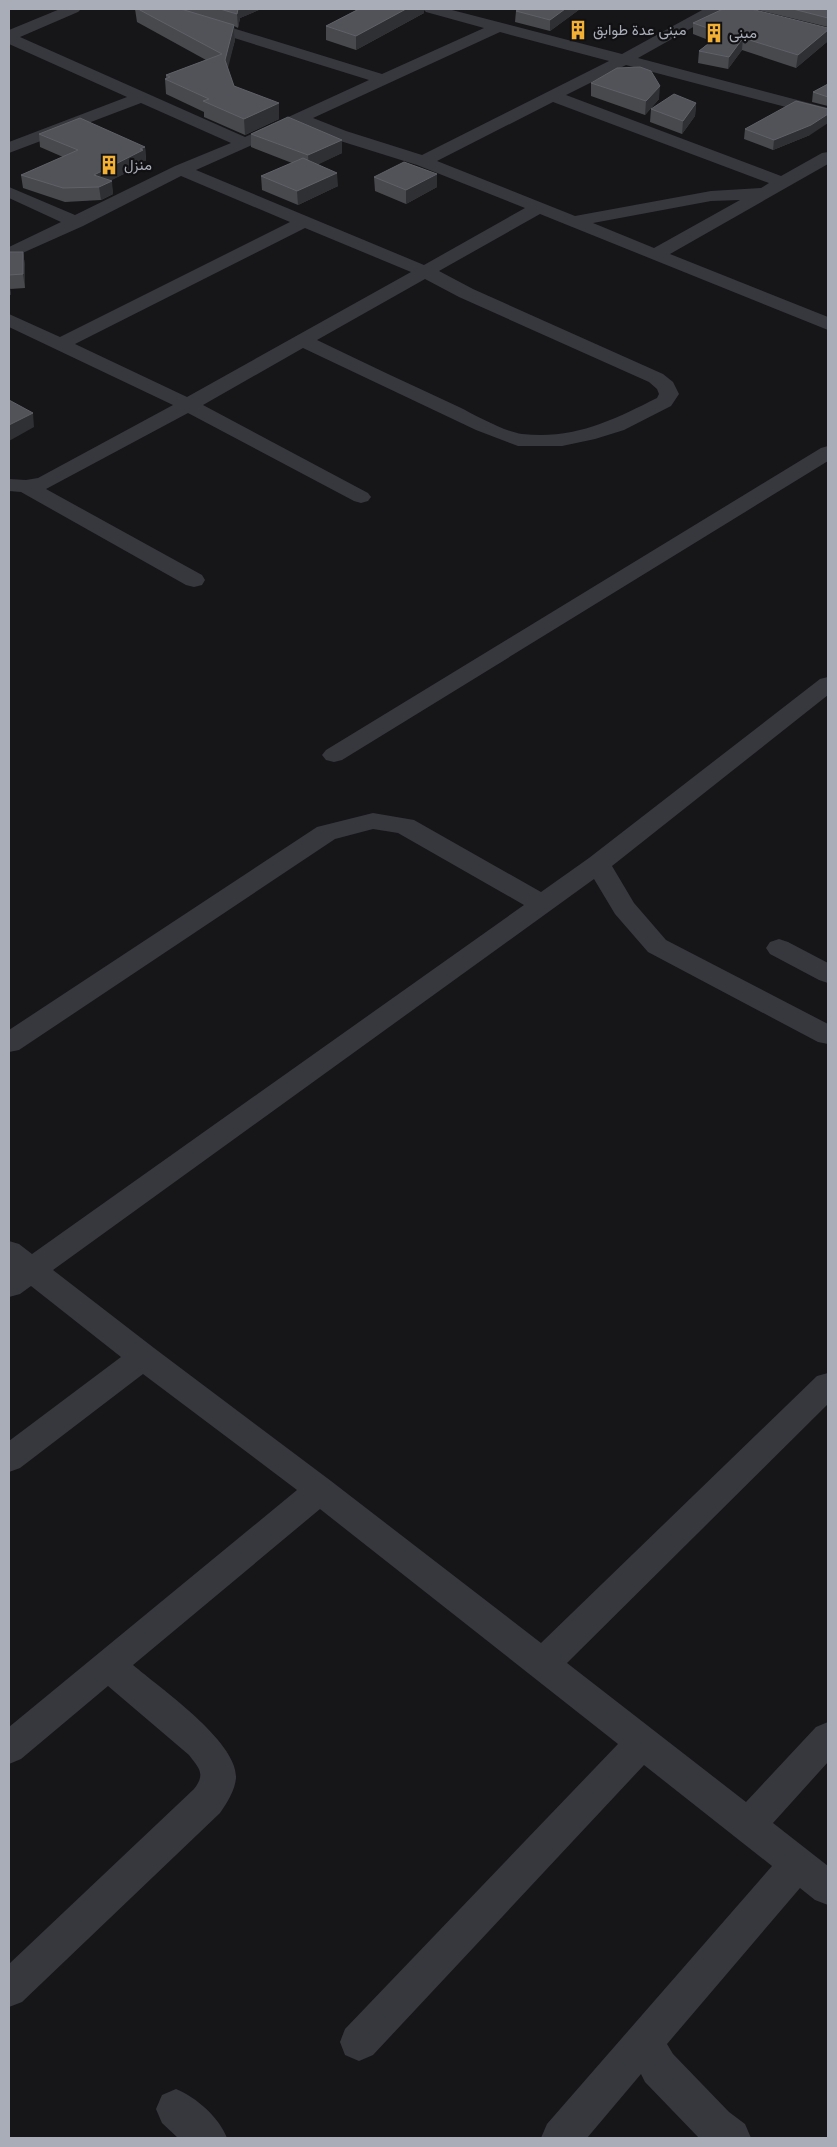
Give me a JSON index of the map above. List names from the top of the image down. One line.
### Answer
{"places":{"building":["مبنى عدة طوابق","مبنى","منزل"]}}
